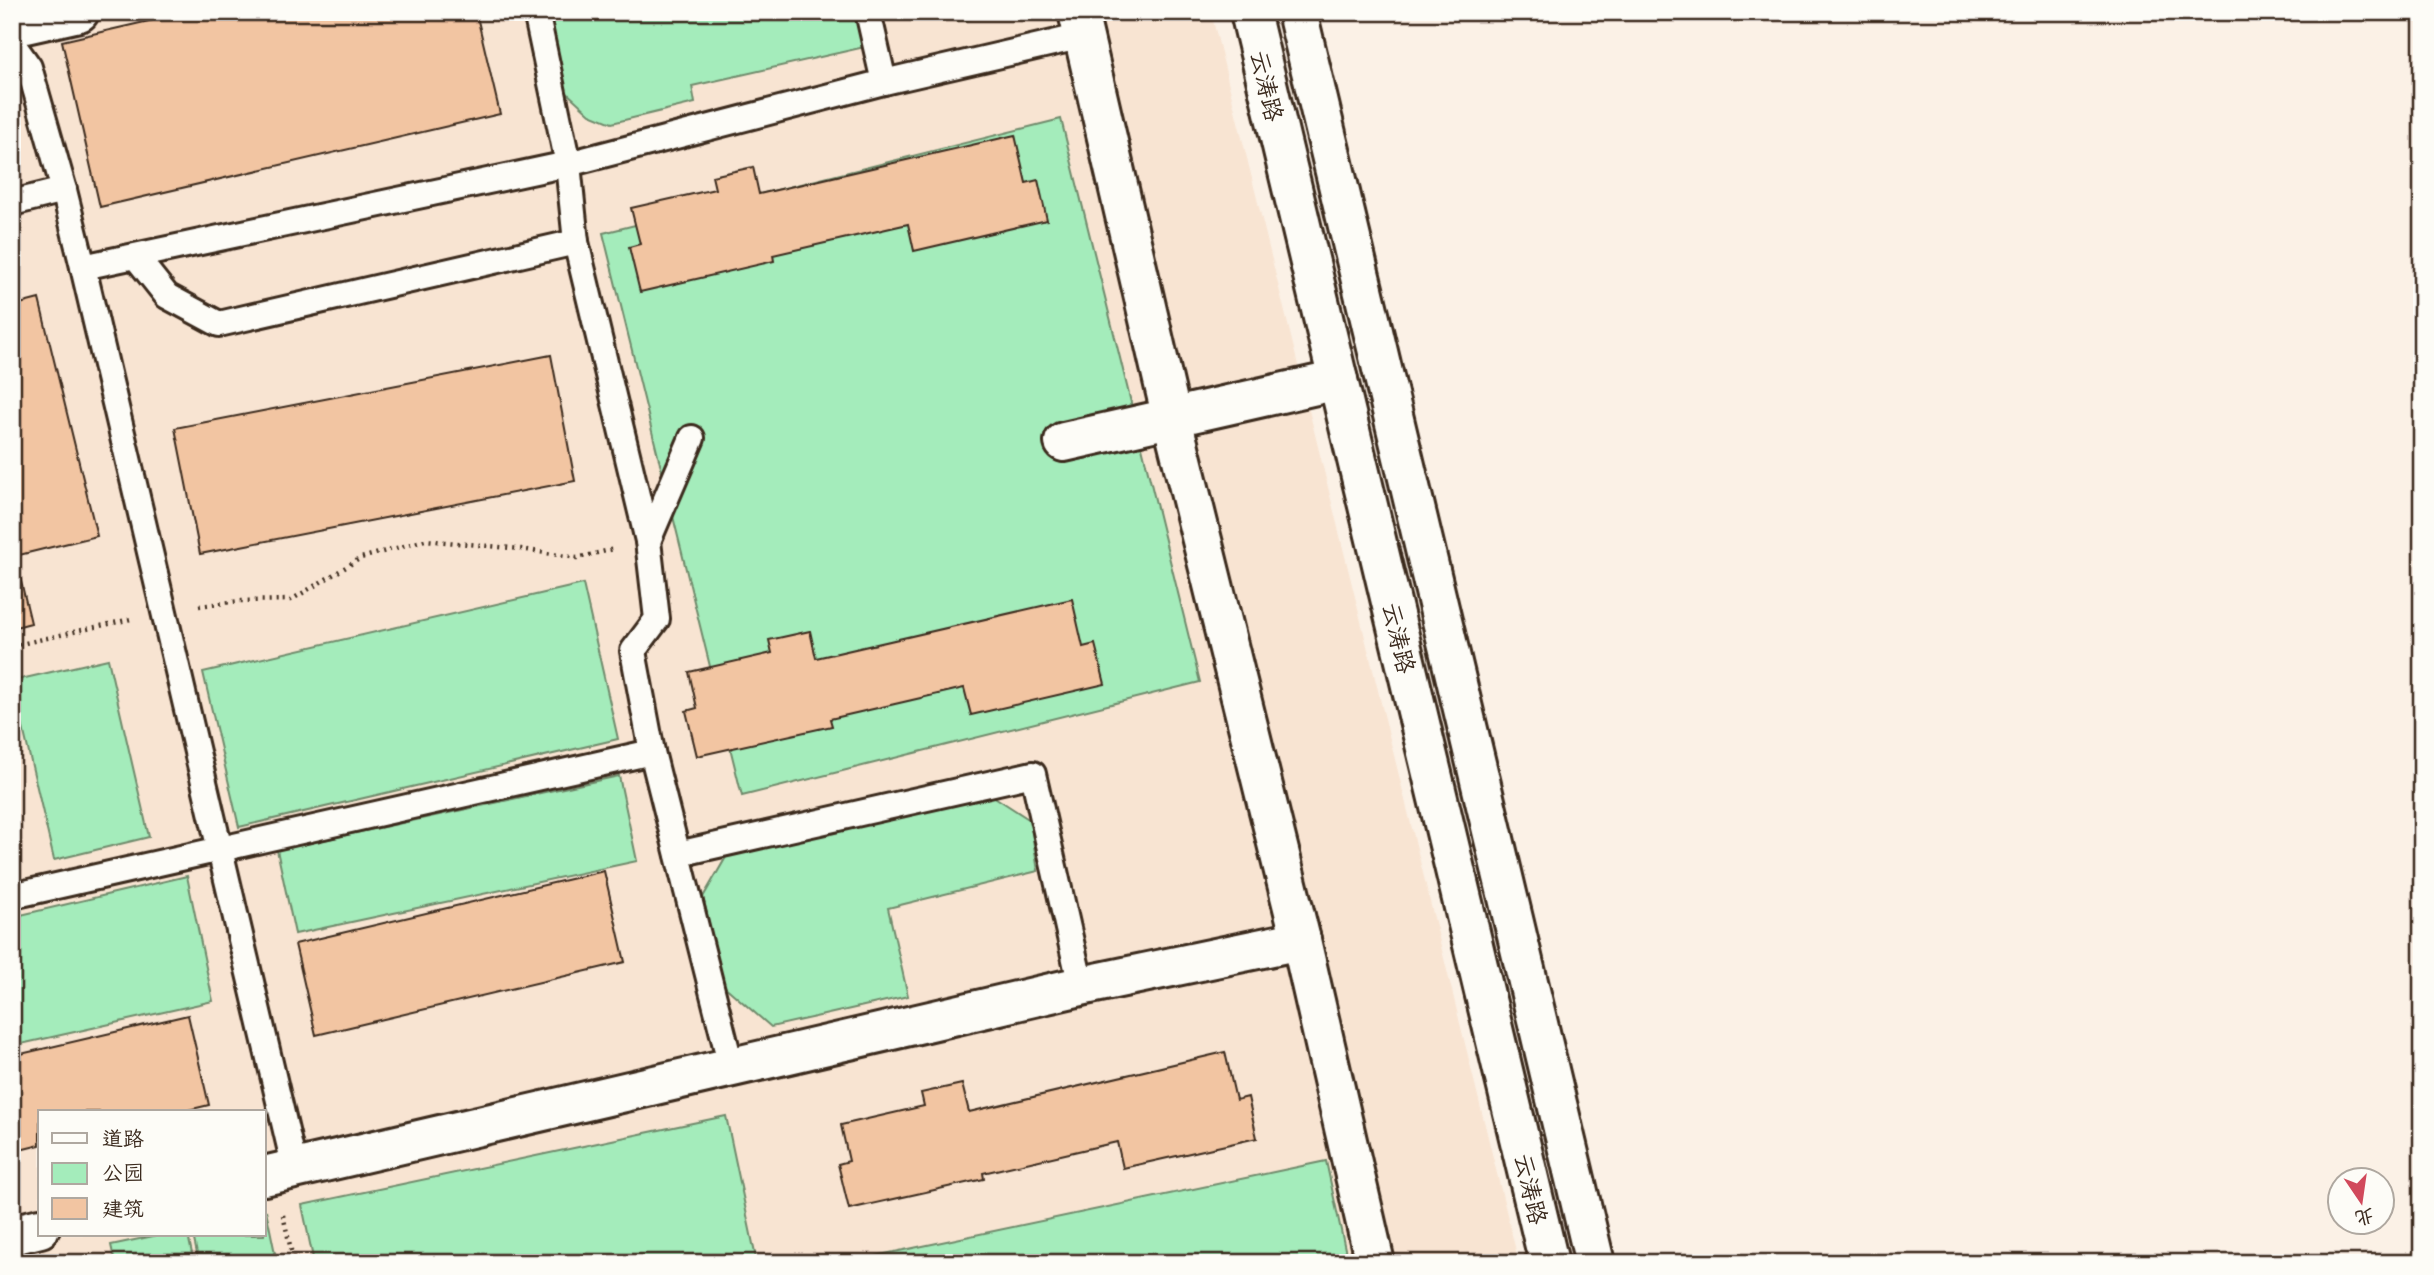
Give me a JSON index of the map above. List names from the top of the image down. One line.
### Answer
{"streets":{"street":["云涛路"]},"legend":["道路","公园","建筑"],"north":"bottom"}
